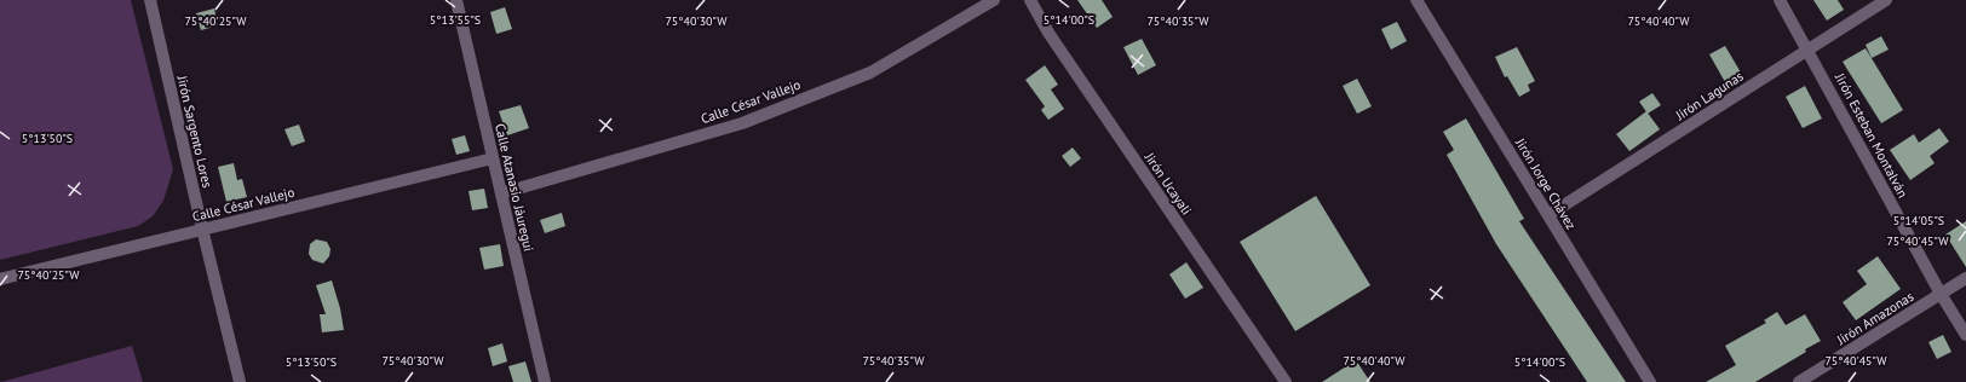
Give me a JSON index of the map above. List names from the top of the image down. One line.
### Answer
{"streets":{"street":["Jirón Lagunas","Calle César Vallejo","Jirón Sargento Lores","Jirón Esteban Montalván","Jirón Ucayali","Jirón Jorge Chávez","Calle Atanasio Jáuregui","Jirón Amazonas"]},"crossings":[["Jirón Lagunas","Jirón Esteban Montalván"],["Jirón Lagunas","Jirón Jorge Chávez"],["Calle César Vallejo","Jirón Sargento Lores"],["Calle César Vallejo","Calle Atanasio Jáuregui"],["Jirón Esteban Montalván","Jirón Amazonas"]],"coordinates":["5°13'55\"S","5°14'00\"S","75°40'25\"W","75°40'30\"W","75°40'35\"W","75°40'40\"W","5°13'50\"S","5°14'05\"S","75°40'45\"W"]}
